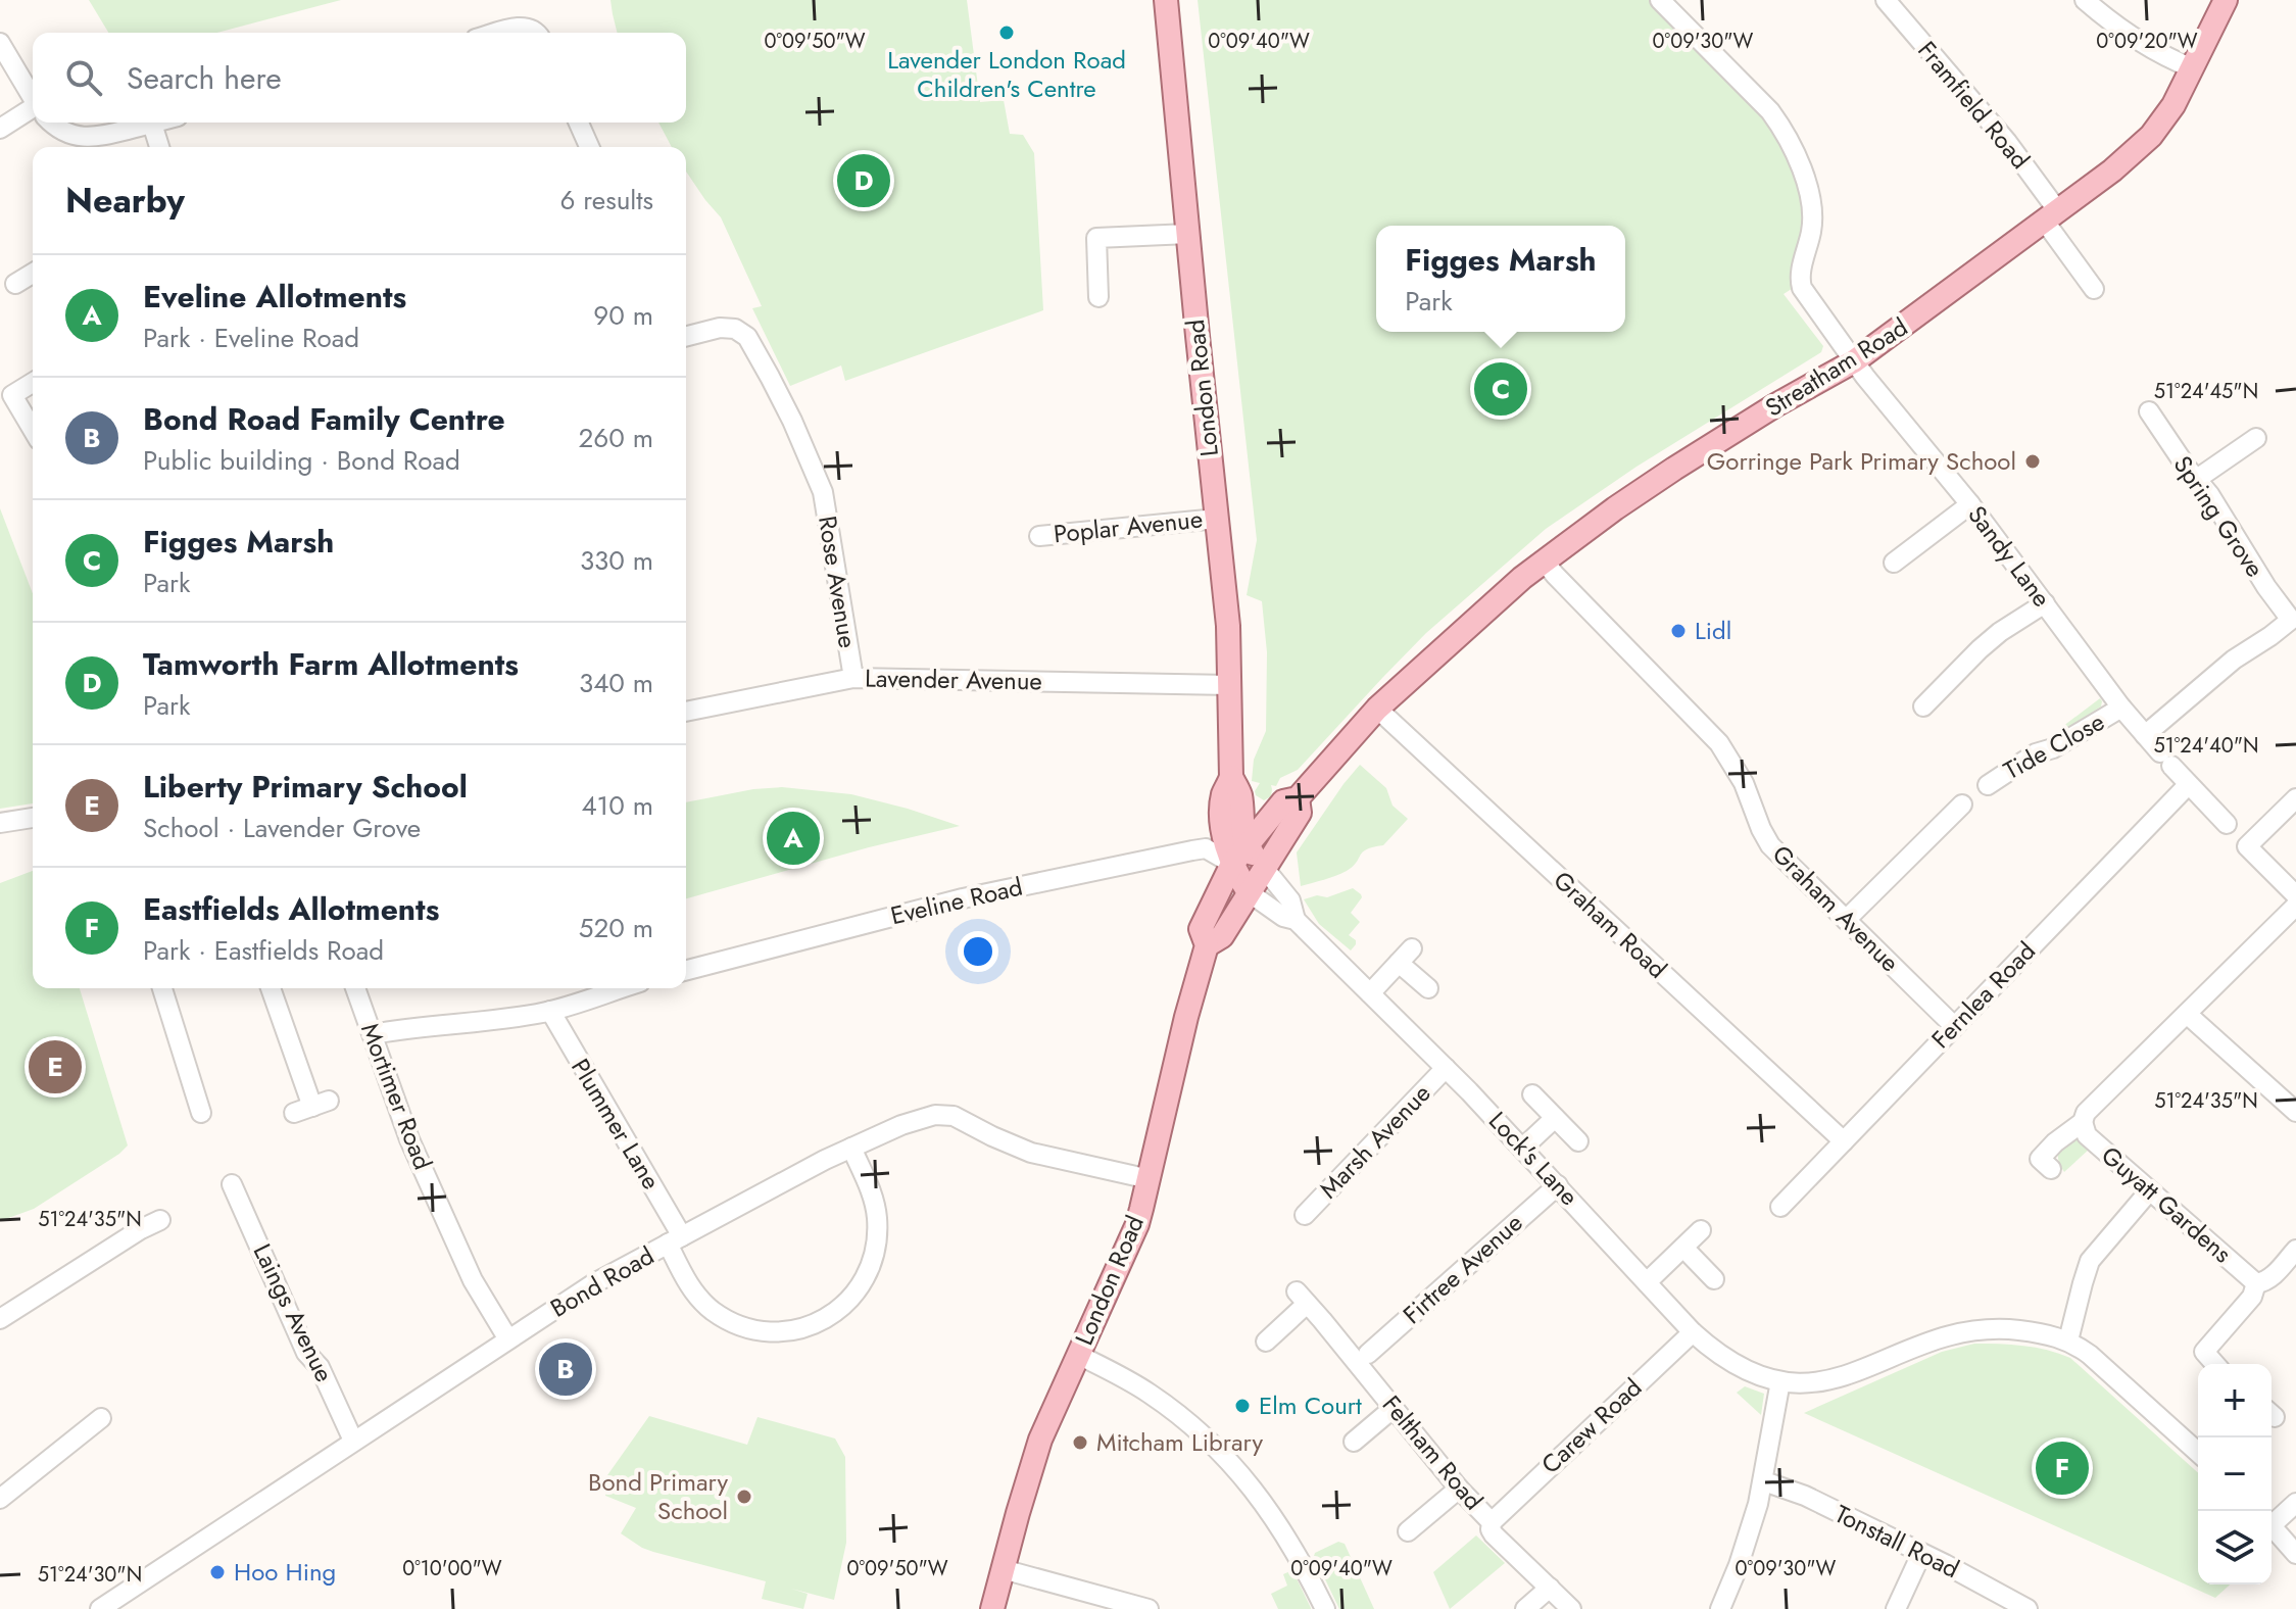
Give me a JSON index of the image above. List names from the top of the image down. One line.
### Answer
{"streets":{"main road":["Streatham Road","London Road"],"street":["Framfield Road","Spring Grove","Poplar Avenue","Sandy Lane","Rose Avenue","Lavender Avenue","Tide Close","Eveline Road","Graham Avenue","Graham Road","Fernlea Road","Mortimer Road","Plummer Lane","Marsh Avenue","Lock's Lane","Guyatt Gardens","Firtree Avenue","Bond Road","Laings Avenue","Carew Road","Feltham Road","Tonstall Road"]},"crossings":[["Framfield Road","Streatham Road"],["Streatham Road","London Road"],["Streatham Road","Sandy Lane"],["Streatham Road","Eveline Road"],["Streatham Road","Graham Avenue"],["Streatham Road","Graham Road"],["Streatham Road","Lock's Lane"],["London Road","Poplar Avenue"],["London Road","Lavender Avenue"],["London Road","Eveline Road"],["London Road","Lock's Lane"],["London Road","Bond Road"],["Spring Grove","Sandy Lane"],["Sandy Lane","Tide Close"],["Sandy Lane","Fernlea Road"],["Rose Avenue","Lavender Avenue"],["Graham Avenue","Fernlea Road"],["Graham Road","Fernlea Road"],["Mortimer Road","Bond Road"],["Plummer Lane","Bond Road"],["Marsh Avenue","Lock's Lane"],["Lock's Lane","Firtree Avenue"],["Lock's Lane","Carew Road"],["Bond Road","Laings Avenue"],["Carew Road","Feltham Road"]],"places":["Lavender London Road Children's Centre","Gorringe Park Primary School","Lidl","Elm Court","Mitcham Library","Bond Primary School","Hoo Hing"],"page":{"search":"Search here","heading":["Nearby","6 results"],"pins":["D","C","A","E","B","F"],"popup":["Figges Marsh","Park"],"list":[{"mark":"A","name":"Eveline Allotments","note":"Park · Eveline Road","value":"90 m"},{"mark":"B","name":"Bond Road Family Centre","note":"Public building · Bond Road","value":"260 m"},{"mark":"C","name":"Figges Marsh","note":"Park","value":"330 m"},{"mark":"D","name":"Tamworth Farm Allotments","note":"Park","value":"340 m"},{"mark":"E","name":"Liberty Primary School","note":"School · Lavender Grove","value":"410 m"},{"mark":"F","name":"Eastfields Allotments","note":"Park · Eastfields Road","value":"520 m"}],"map_buttons":["+","−"]},"coordinates":["0°09'50\"W","0°09'40\"W","0°09'30\"W","0°09'20\"W","51°24'45\"N","51°24'40\"N","51°24'35\"N","0°10'00\"W","51°24'30\"N"]}
